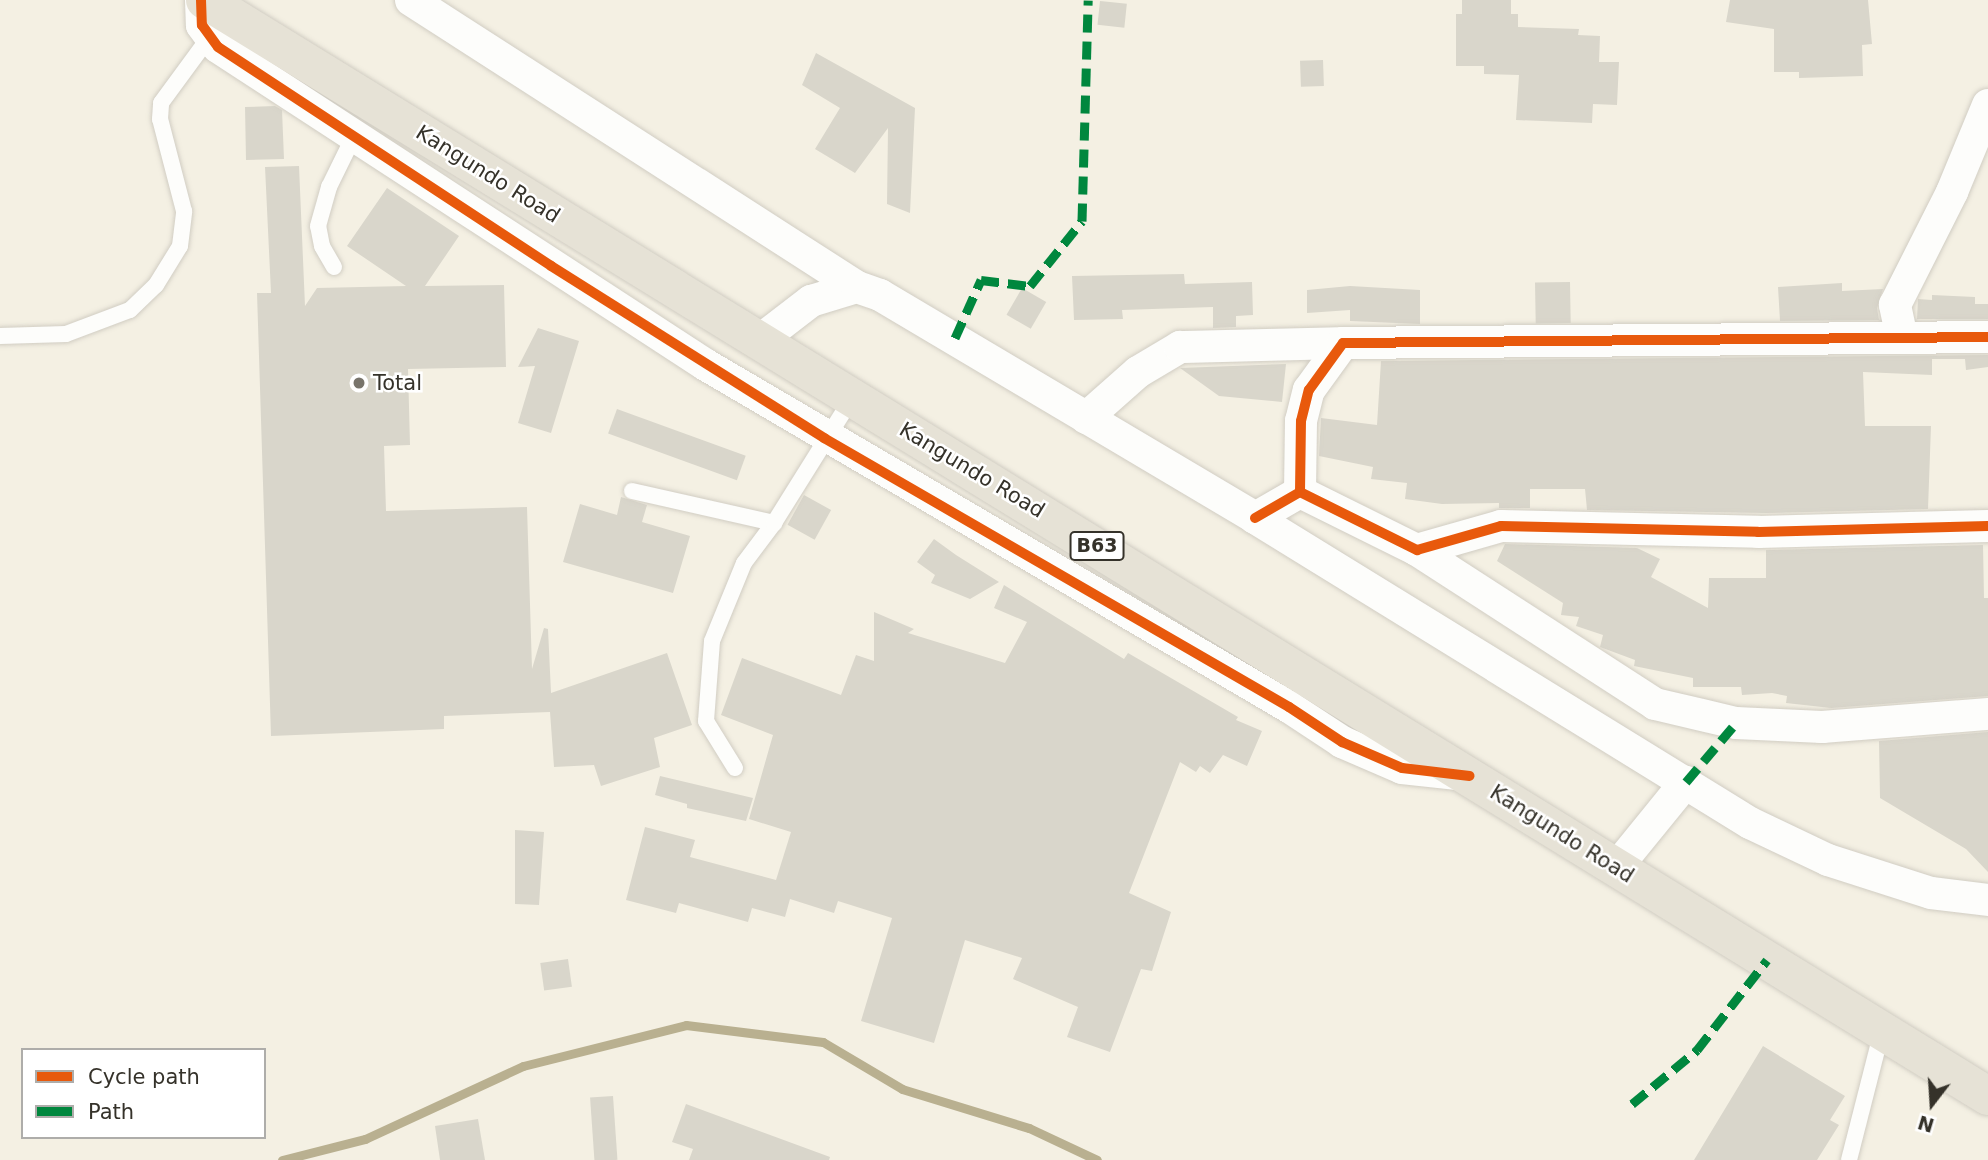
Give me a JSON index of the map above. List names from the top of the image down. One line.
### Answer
{"streets":{"highway":["Kangundo Road","B63"]},"places":["Total"],"legend":["Cycle path","Path"],"north":"bottom"}
